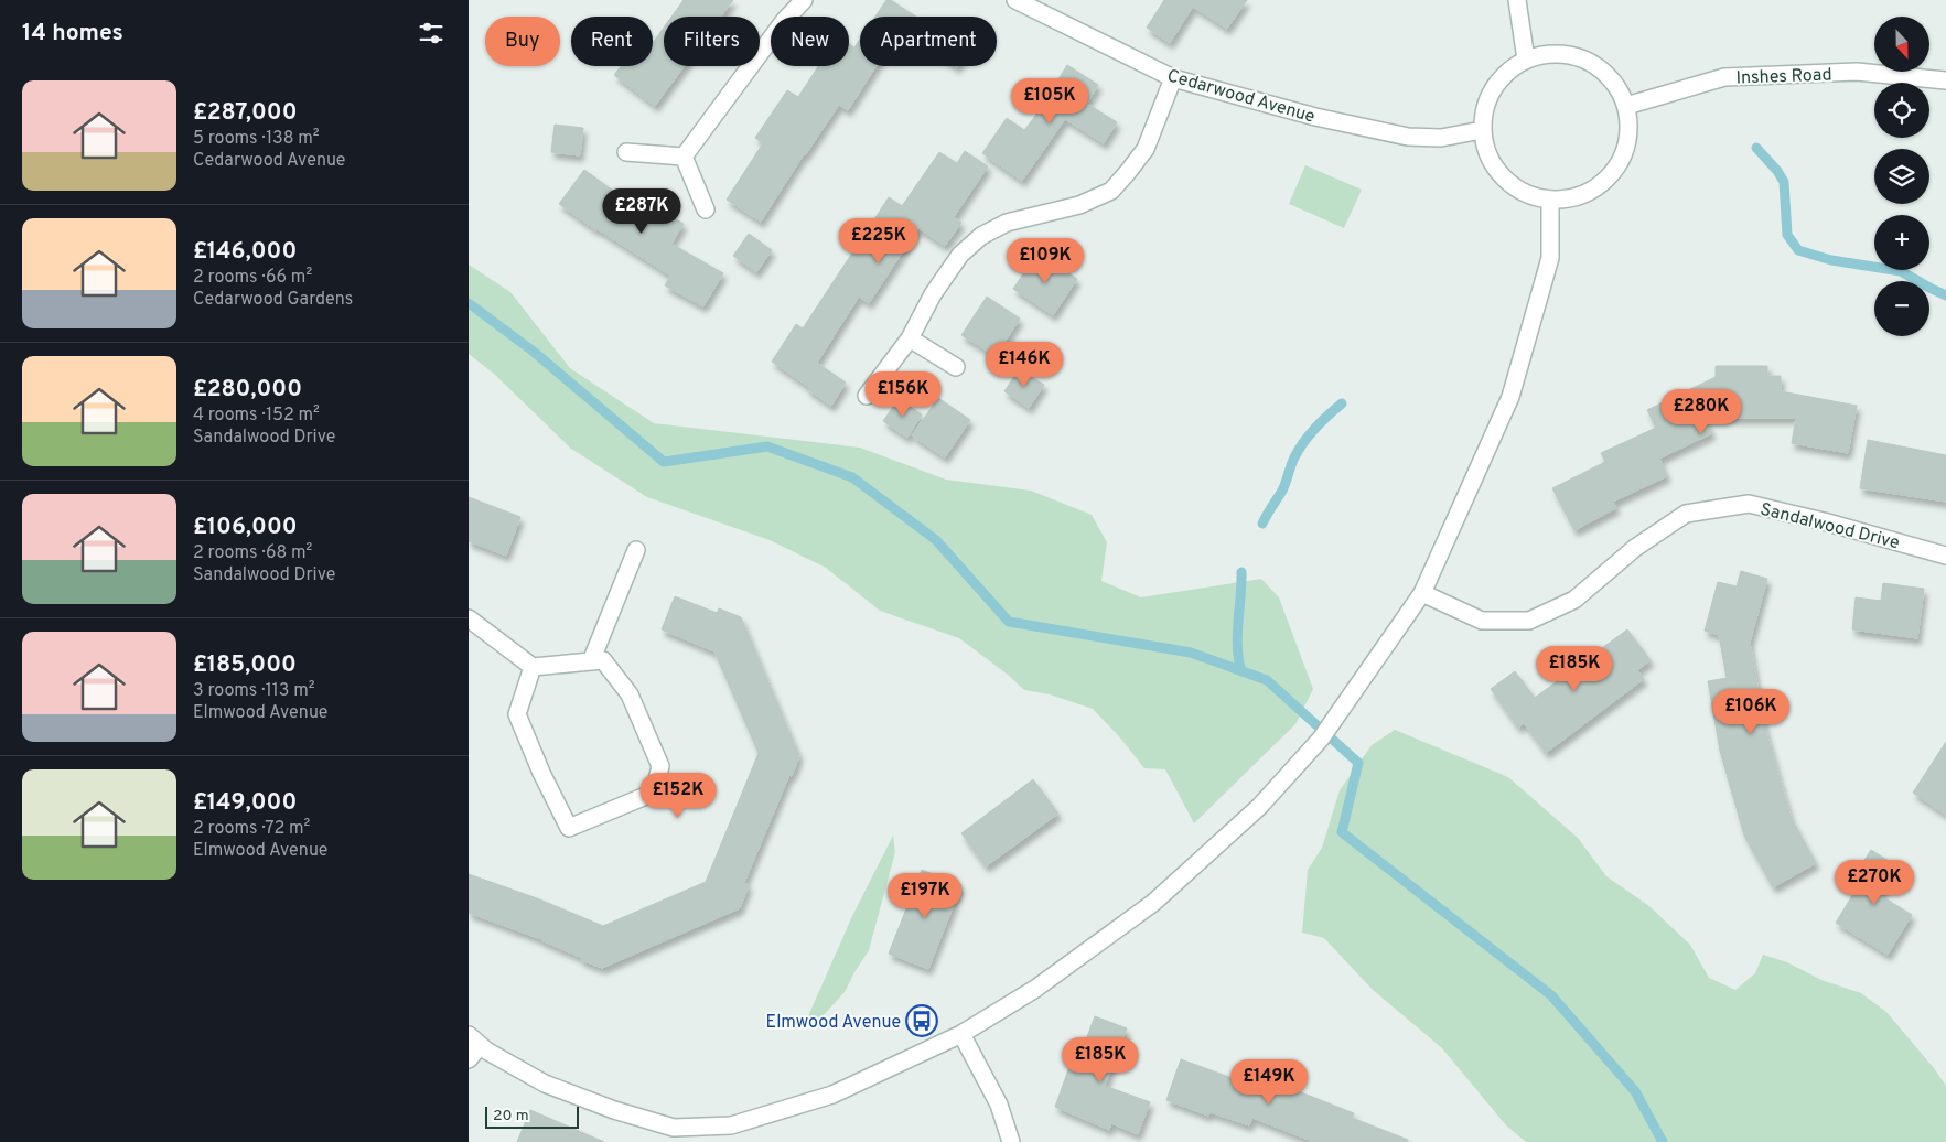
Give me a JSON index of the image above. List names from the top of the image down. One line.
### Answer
{"streets":{"street":["Inshes Road","Cedarwood Avenue","Sandalwood Drive"]},"crossings":[["Inshes Road","Cedarwood Avenue"]],"places":{"bus stop":["Elmwood Avenue"]},"scale_bar":"20 m","north":"bottom","page":{"heading":"14 homes","map_buttons":["+","−"],"chip":["Buy","Rent","Filters","New","Apartment"],"list":[{"name":"£287,000","note":"5 rooms · 138 m² · Cedarwood Avenue"},{"name":"£146,000","note":"2 rooms · 66 m² · Cedarwood Gardens"},{"name":"£280,000","note":"4 rooms · 152 m² · Sandalwood Drive"},{"name":"£106,000","note":"2 rooms · 68 m² · Sandalwood Drive"},{"name":"£185,000","note":"3 rooms · 113 m² · Elmwood Avenue"},{"name":"£149,000","note":"2 rooms · 72 m² · Elmwood Avenue"}],"price":["£105K","£287K","£225K","£109K","£146K","£156K","£280K","£185K","£106K","£152K","£270K","£197K","£185K","£149K"],"scale":"20 m"}}
